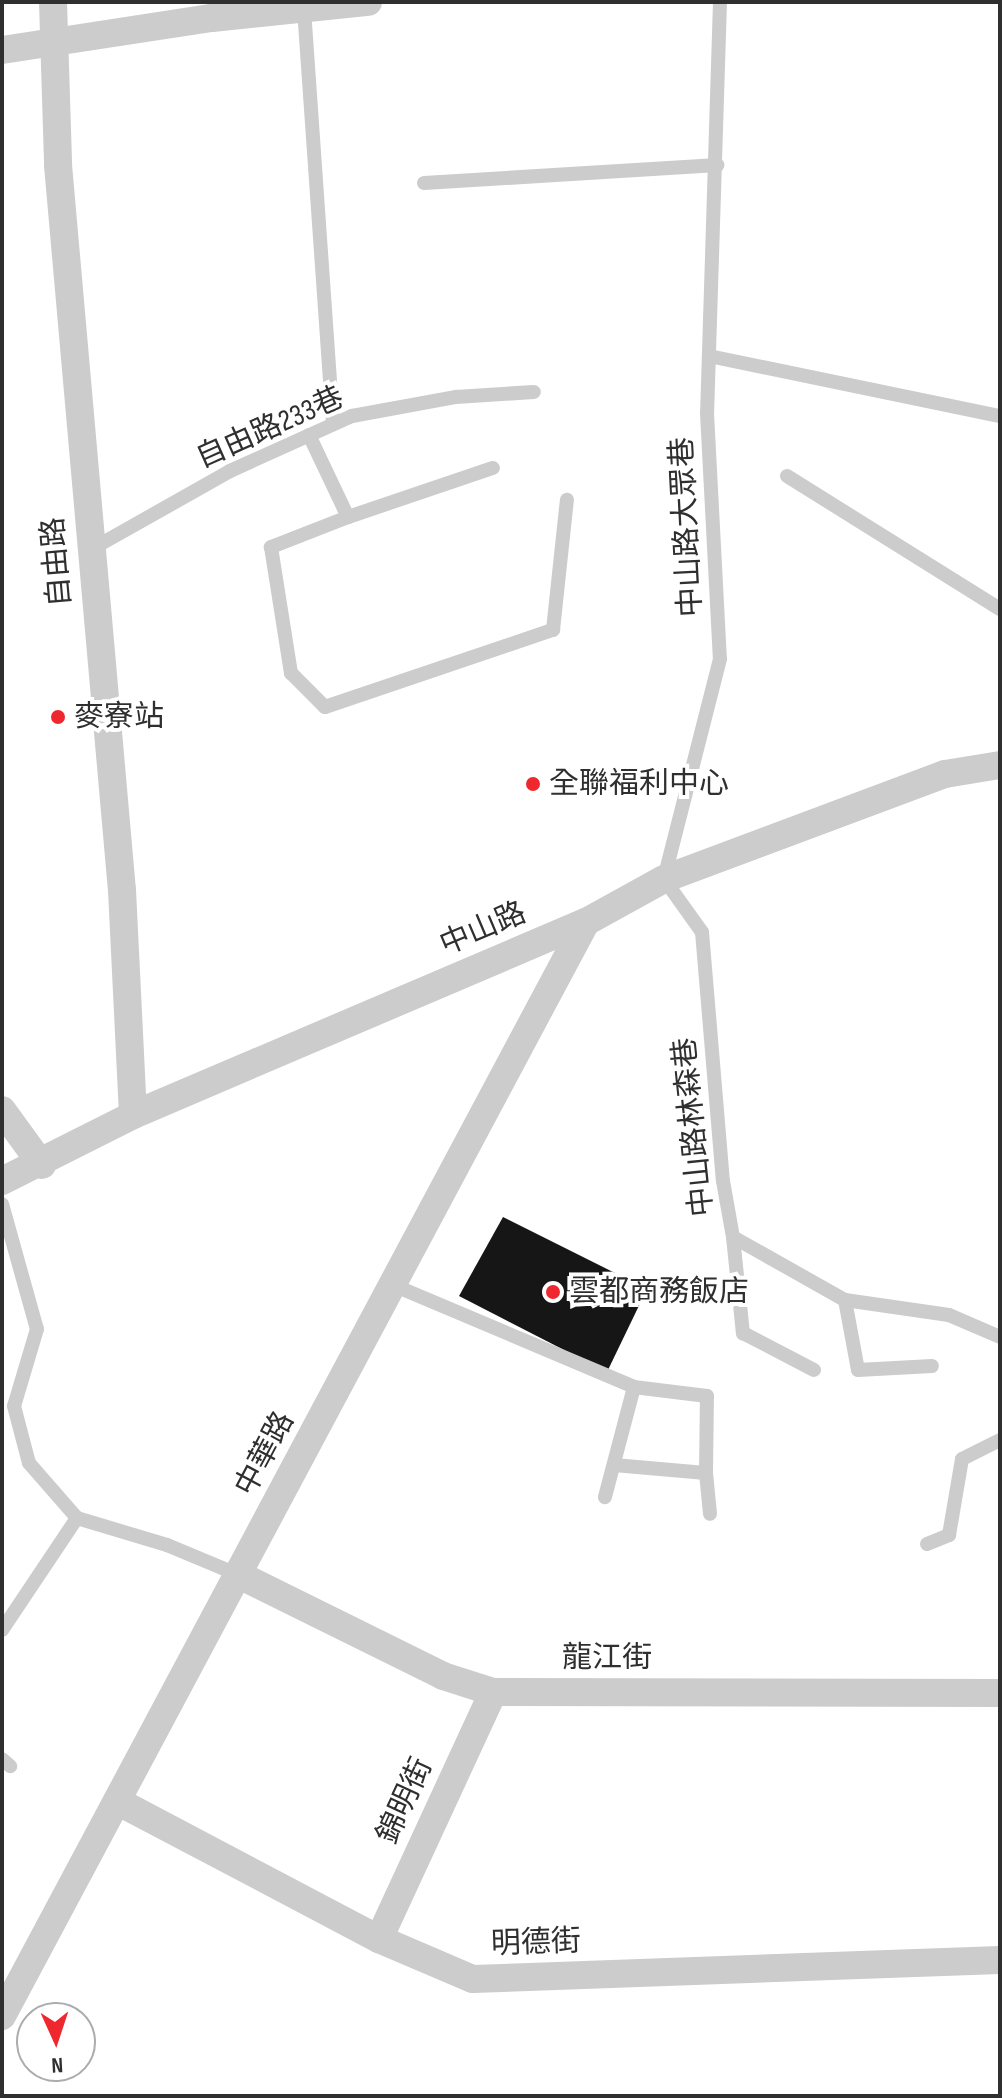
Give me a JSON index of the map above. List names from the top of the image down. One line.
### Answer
{"streets":{"street":["自由路","中山路","中華路","龍江街","錦明街","明德街"],"lane":["自由路233巷","中山路大眾巷","中山路林森巷"]},"crossings":[["自由路233巷","自由路"],["中山路大眾巷","中山路"],["中山路大眾巷","中山路林森巷"],["自由路","中山路"],["中山路","中山路林森巷"],["中山路","中華路"],["中華路","龍江街"],["中華路","明德街"],["龍江街","錦明街"],["錦明街","明德街"]],"places":["麥寮站","全聯福利中心","雲都商務飯店"],"north":"bottom"}
